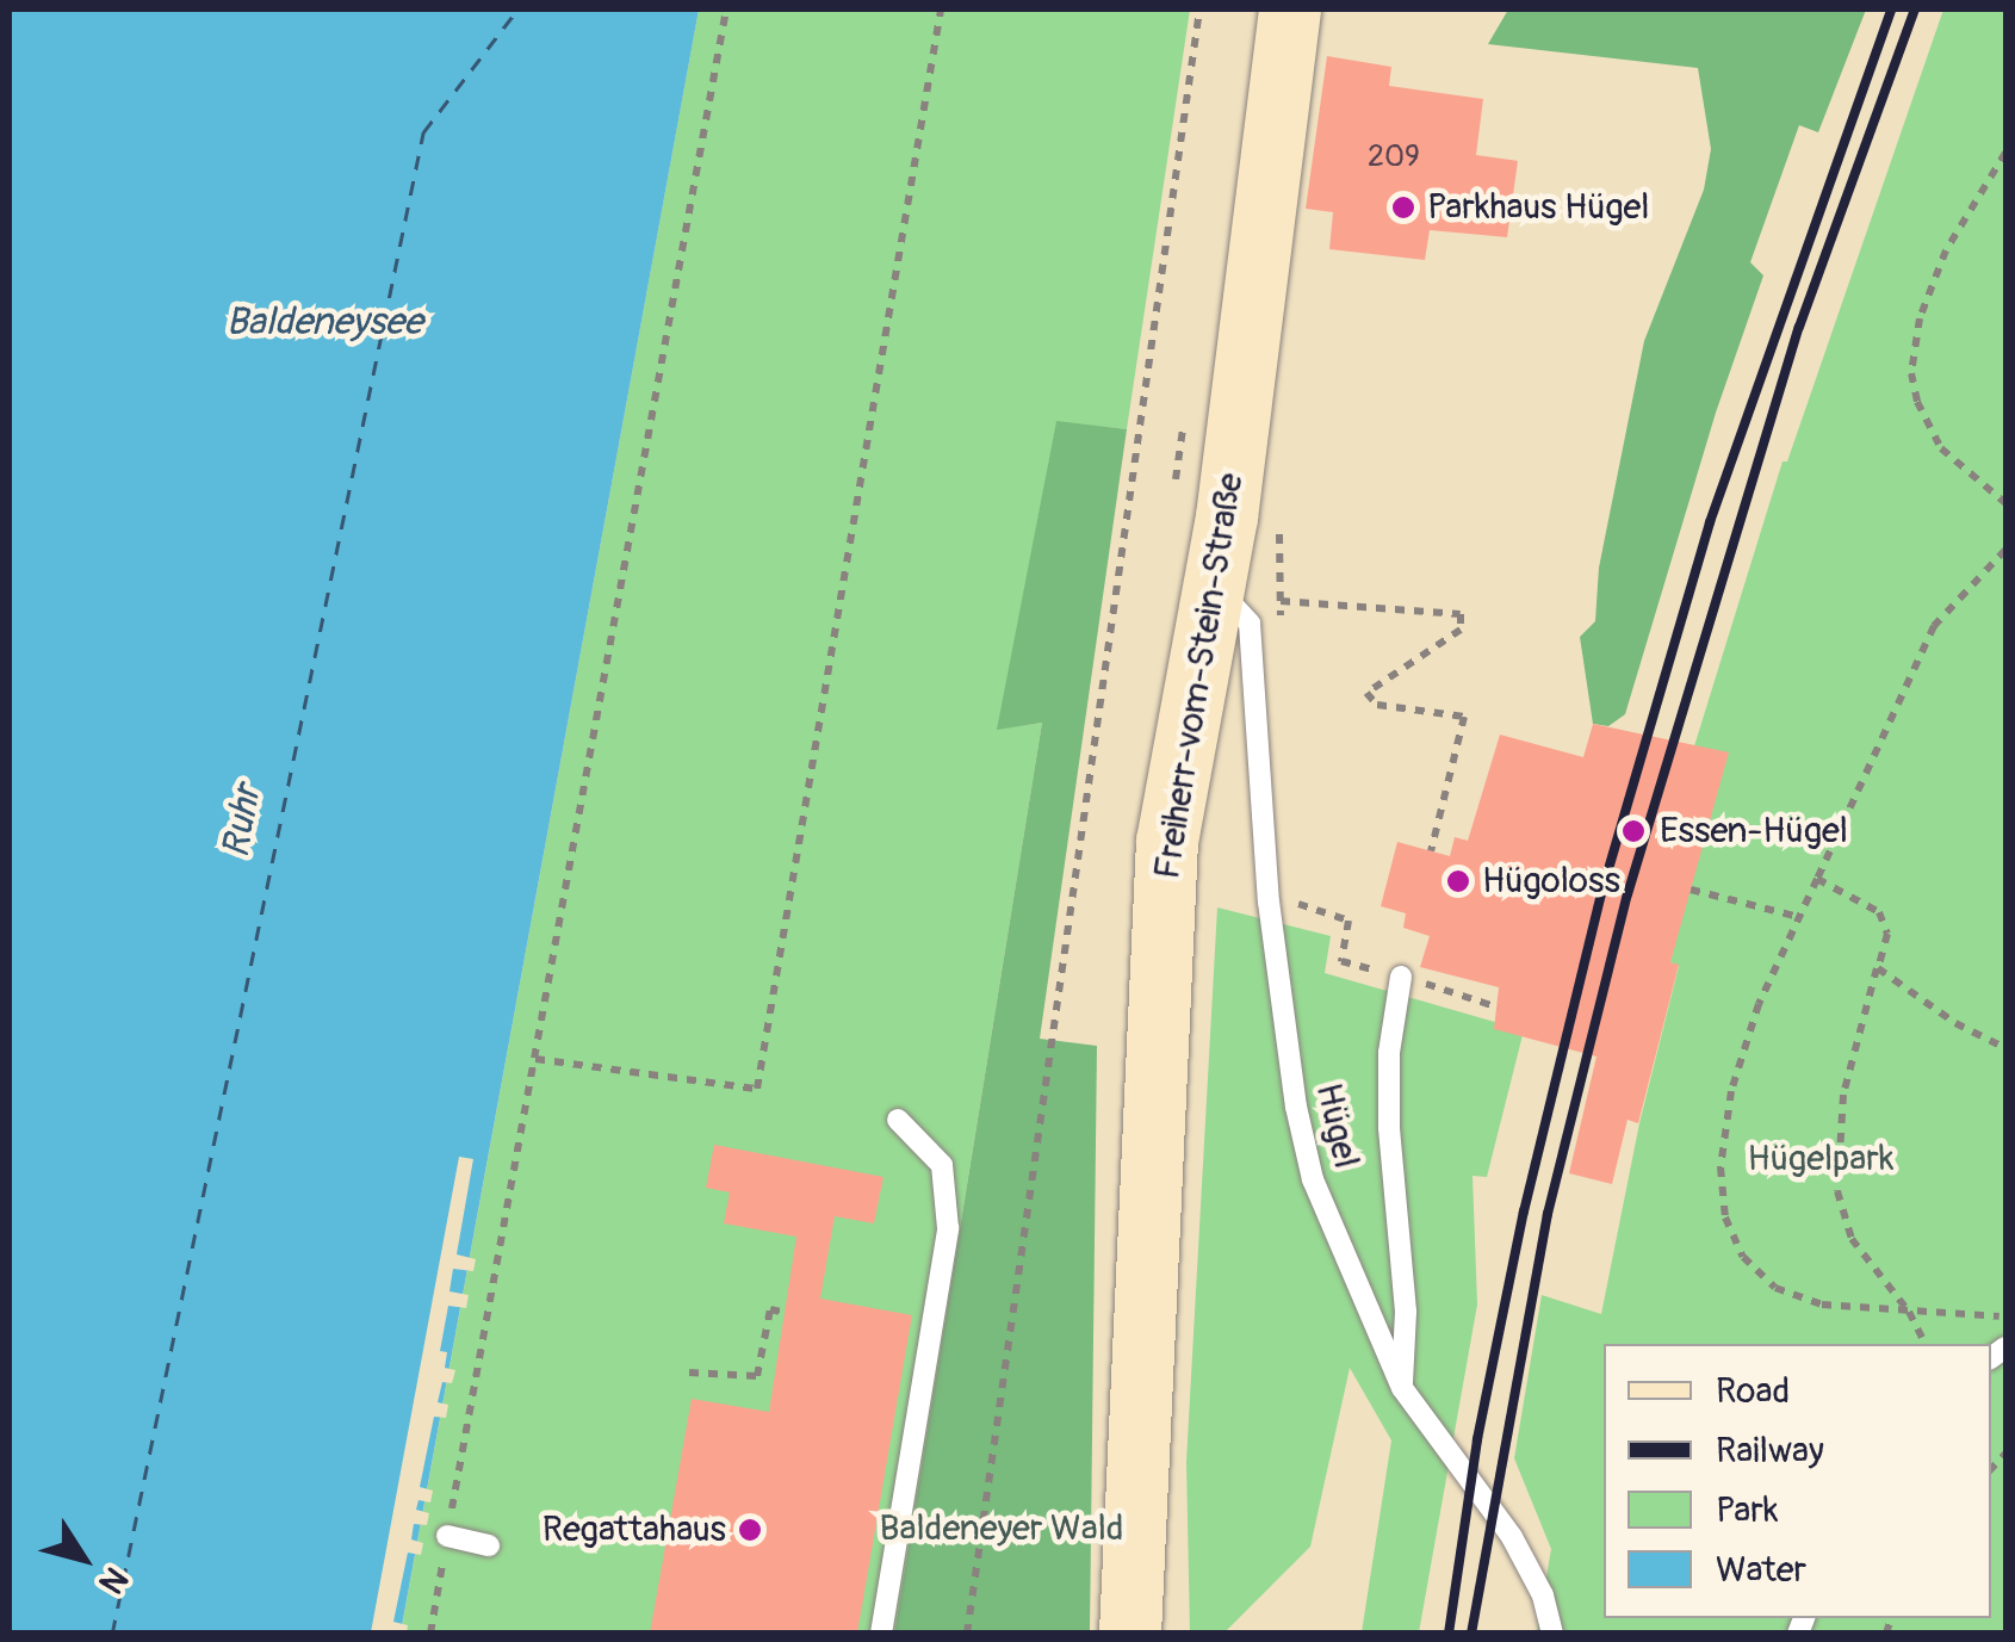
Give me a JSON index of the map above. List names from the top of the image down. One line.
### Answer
{"streets":{"main road":["Freiherr-vom-Stein-Straße"],"lane":["Hügel"]},"crossings":[["Freiherr-vom-Stein-Straße","Hügel"]],"water":["Baldeneysee","Ruhr"],"parks":["Hügelpark","Baldeneyer Wald"],"places":["Parkhaus Hügel","Essen-Hügel","Hügoloss","Regattahaus"],"house_numbers":["209"],"legend":["Road","Railway","Park","Water"],"north":"bottom right"}
